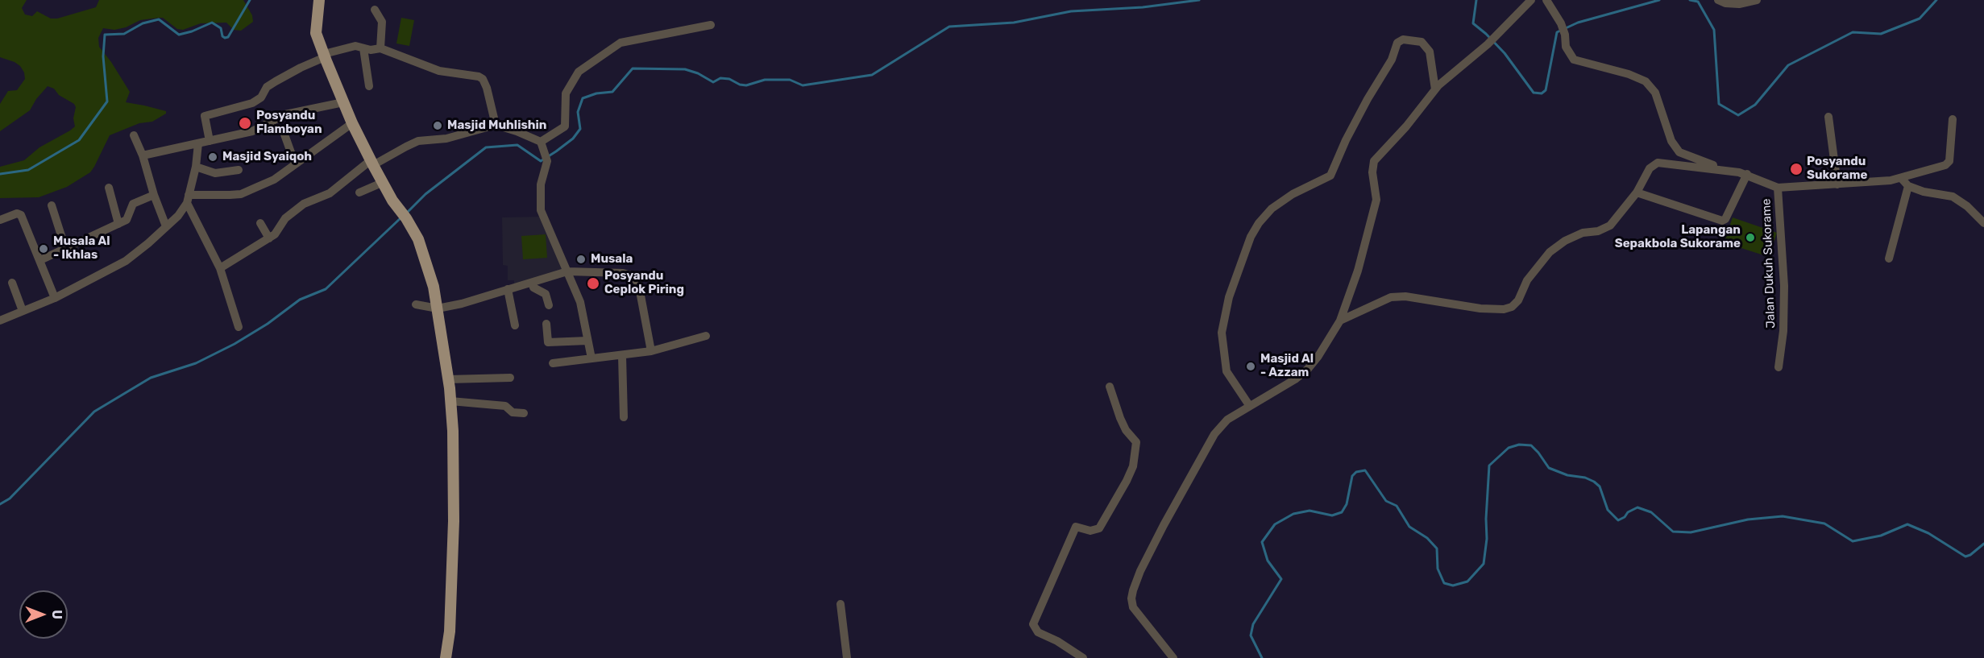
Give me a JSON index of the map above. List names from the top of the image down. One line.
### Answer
{"streets":{"street":["Jalan Dukuh Sukorame"]},"places":["Posyandu Flamboyan","Masjid Muhlishin","Masjid Syaiqoh","Posyandu Sukorame","Lapangan Sepakbola Sukorame","Musala Al - Ikhlas","Musala","Posyandu Ceplok Piring","Masjid Al - Azzam"],"north":"right"}
